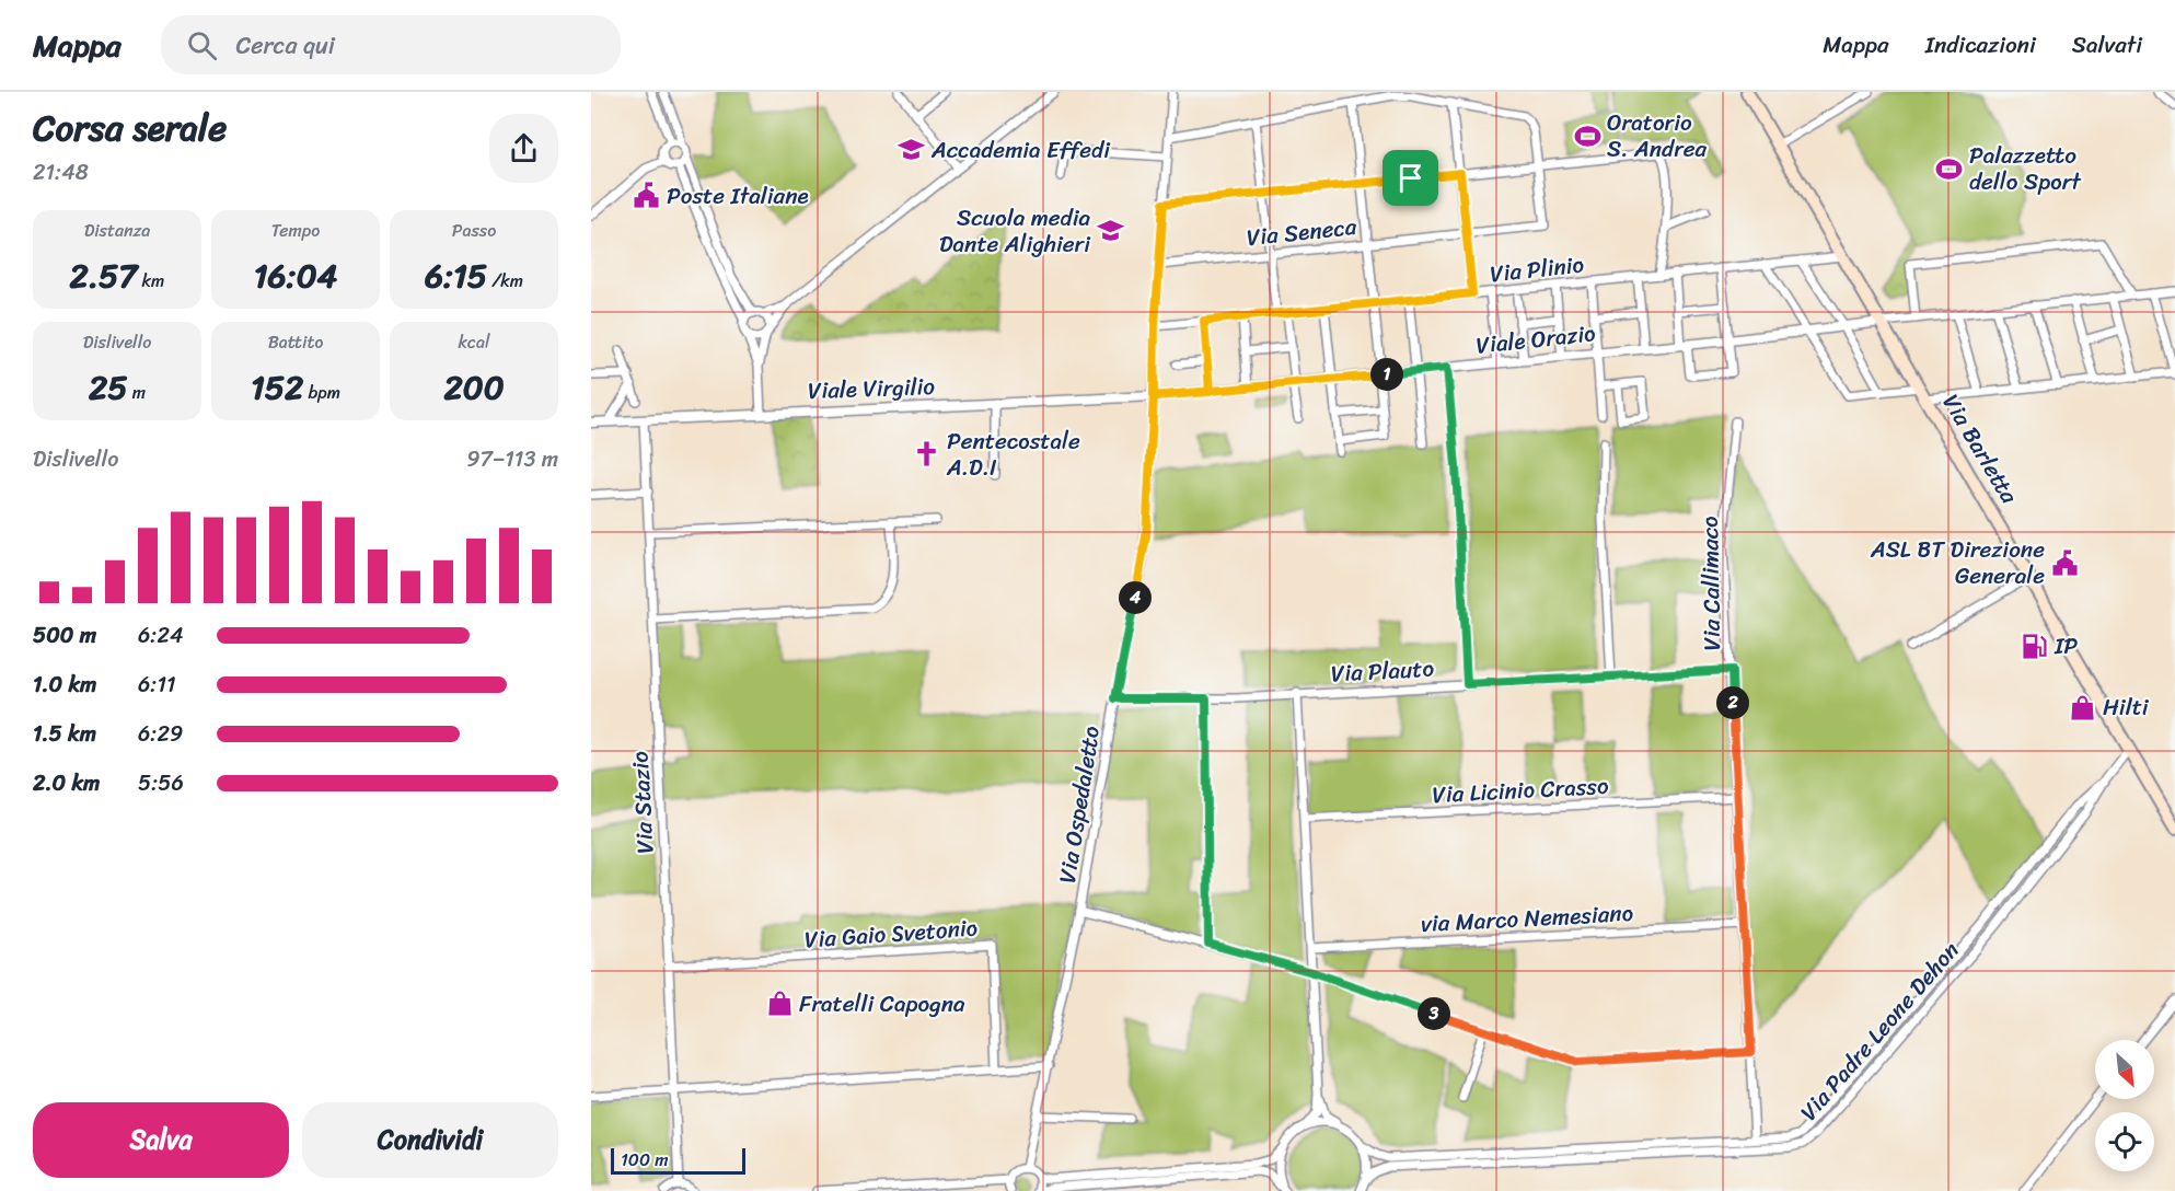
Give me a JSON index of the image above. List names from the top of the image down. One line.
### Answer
{"streets":{"main road":["Via Barletta"],"street":["Via Seneca","Via Plinio","Viale Orazio","Viale Virgilio","Via Callimaco","Via Plauto","Via Licinio Crasso","Via Stazio","Via Ospedaletto","via Marco Nemesiano","Via Gaio Svetonio","Via Padre Leone Dehon"]},"crossings":[["Via Seneca","Via Ospedaletto"],["Via Plinio","Via Barletta"],["Via Plinio","Via Ospedaletto"],["Viale Orazio","Viale Virgilio"],["Viale Orazio","Via Barletta"],["Viale Orazio","Via Ospedaletto"],["Viale Virgilio","Via Stazio"],["Viale Virgilio","Via Ospedaletto"],["Via Barletta","Via Padre Leone Dehon"],["Via Callimaco","Via Plauto"],["Via Callimaco","Via Licinio Crasso"],["Via Callimaco","via Marco Nemesiano"],["Via Callimaco","Via Padre Leone Dehon"],["Via Plauto","Via Ospedaletto"],["Via Stazio","Via Gaio Svetonio"]],"places":{"sports":["Oratorio S. Andrea","Palazzetto dello Sport"],"school or university":["Accademia Effedi","Scuola media Dante Alighieri"],"public building":["Poste Italiane","ASL BT Direzione Generale"],"church":["Pentecostale A.D.I"],"fuel station":["IP"],"shop":["Hilti","Fratelli Capogna"]},"scale_bar":"100 m","north":"bottom right","page":{"header":"Mappa","search":"Cerca qui","nav":["Mappa","Indicazioni","Salvati"],"heading":["Corsa serale","21:48"],"stats":[["Distanza","2.57 km"],["Tempo","16:04"],["Passo","6:15 /km"],["Dislivello","25 m"],["Battito","152 bpm"],["kcal","200"]],"pins":["1","4","2","3"],"chart":["Dislivello","97–113 m"],"list":[{"name":"500 m","note":"6:24"},{"name":"1.0 km","note":"6:11"},{"name":"1.5 km","note":"6:29"},{"name":"2.0 km","note":"5:56"}],"buttons":["Salva","Condividi"],"scale":"100 m"}}
